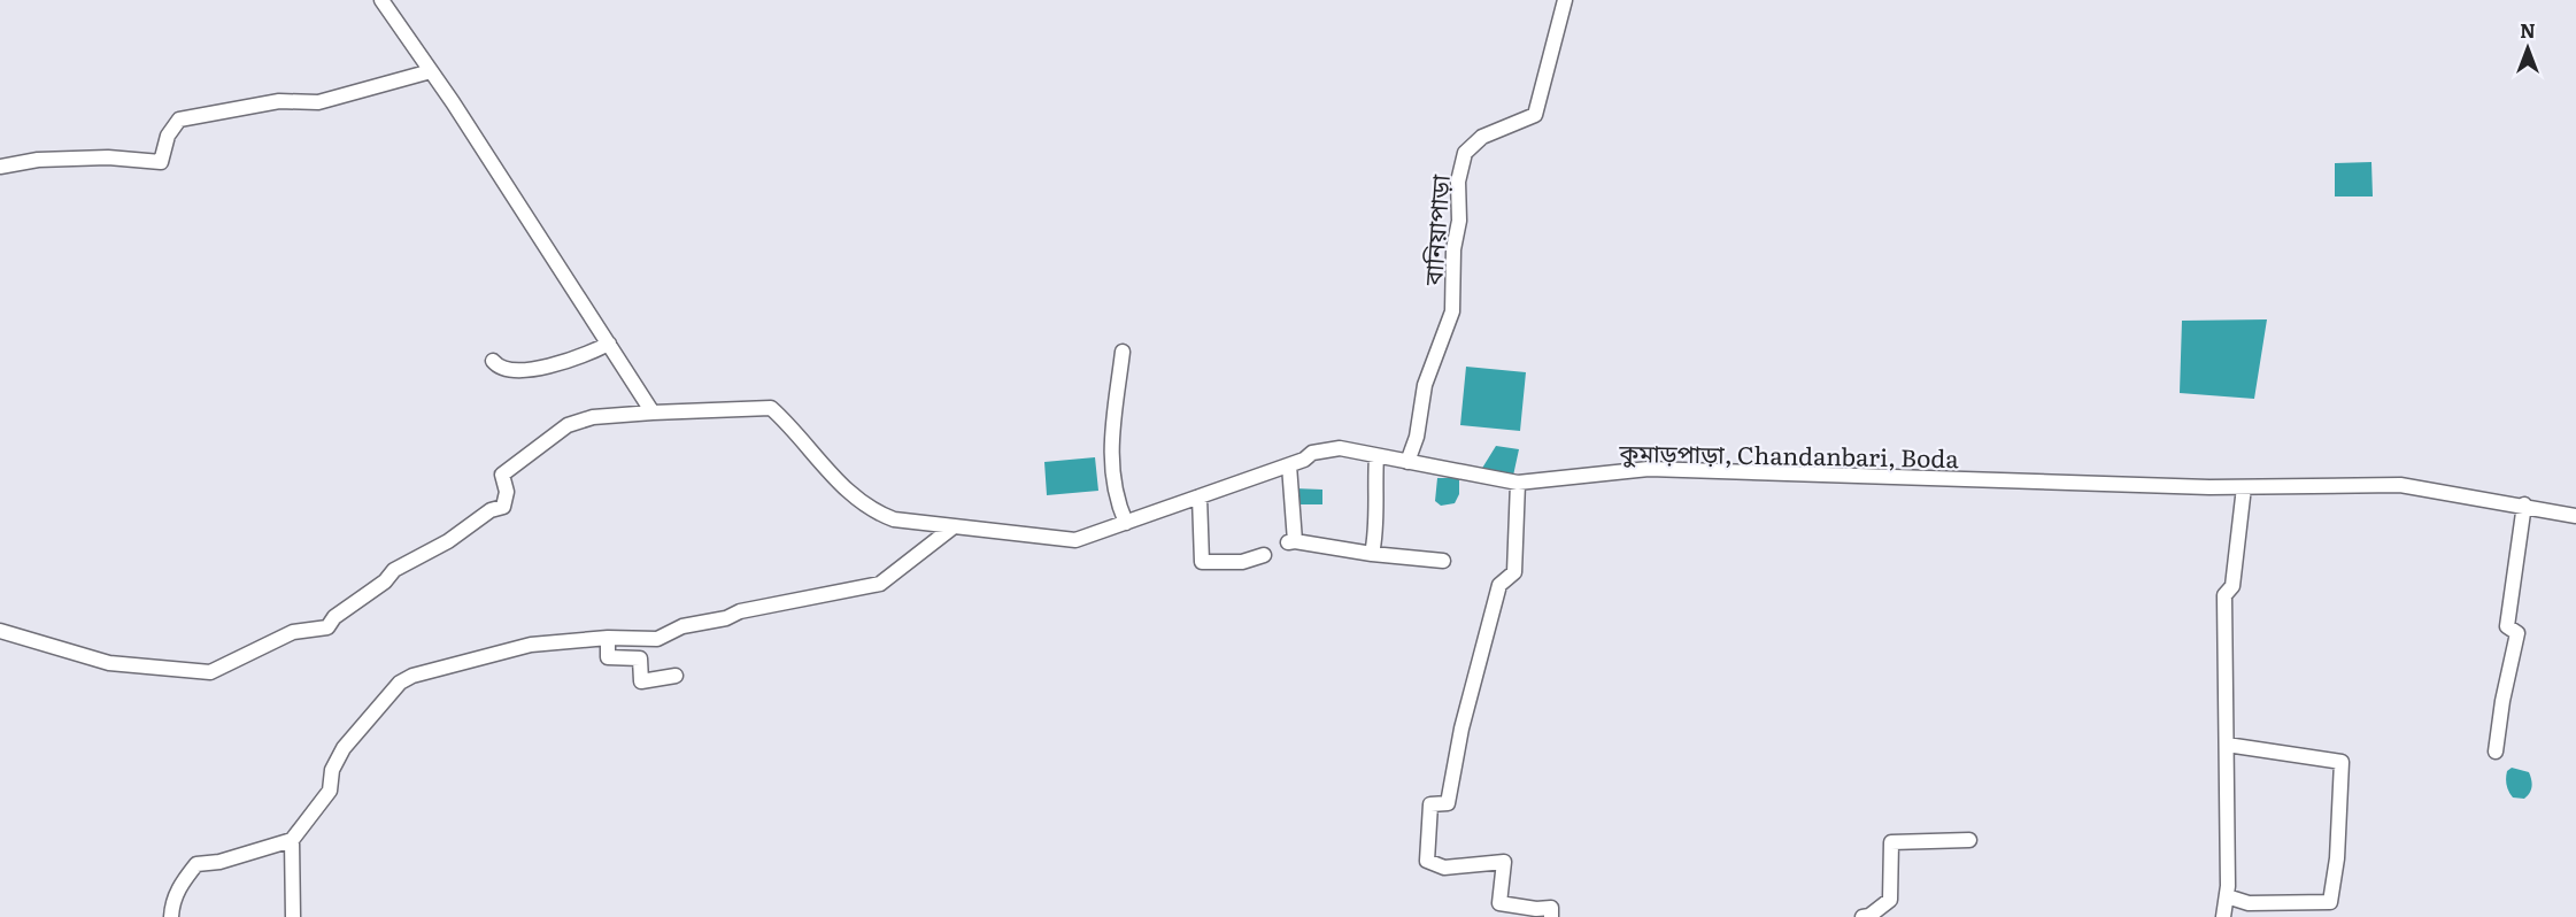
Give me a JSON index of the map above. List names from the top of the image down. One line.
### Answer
{"streets":{"street":["বানিয়াপাড়া","কুমাড়পাড়া, Chandanbari, Boda"]},"crossings":[["বানিয়াপাড়া","কুমাড়পাড়া, Chandanbari, Boda"]],"north":"top"}
